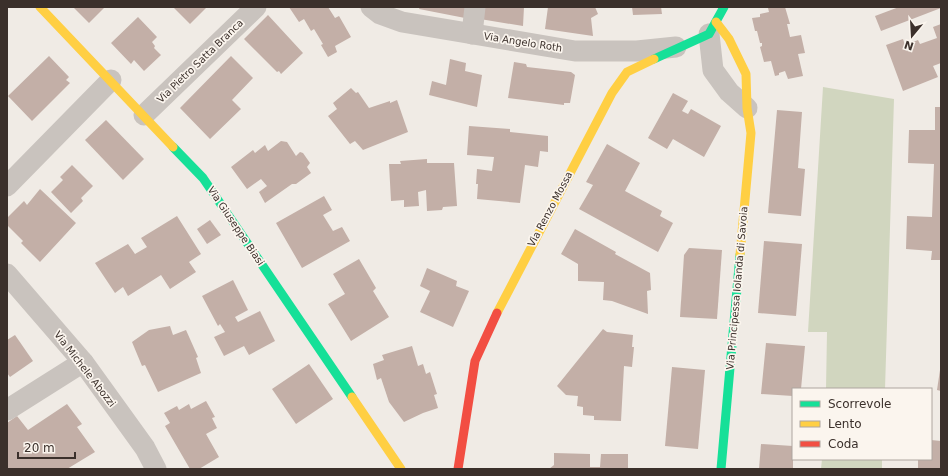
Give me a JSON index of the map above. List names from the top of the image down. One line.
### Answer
{"streets":{"street":["Via Angelo Roth","Via Pietro Satta Branca","Via Renzo Mossa","Via Giuseppe Biasi","Via Principessa Iolanda di Savoia","Via Michele Abozzi"]},"crossings":[["Via Angelo Roth","Via Renzo Mossa"],["Via Pietro Satta Branca","Via Giuseppe Biasi"],["Via Renzo Mossa","Via Principessa Iolanda di Savoia"]],"legend":["Scorrevole","Lento","Coda"],"scale_bar":"20 m","north":"bottom"}
